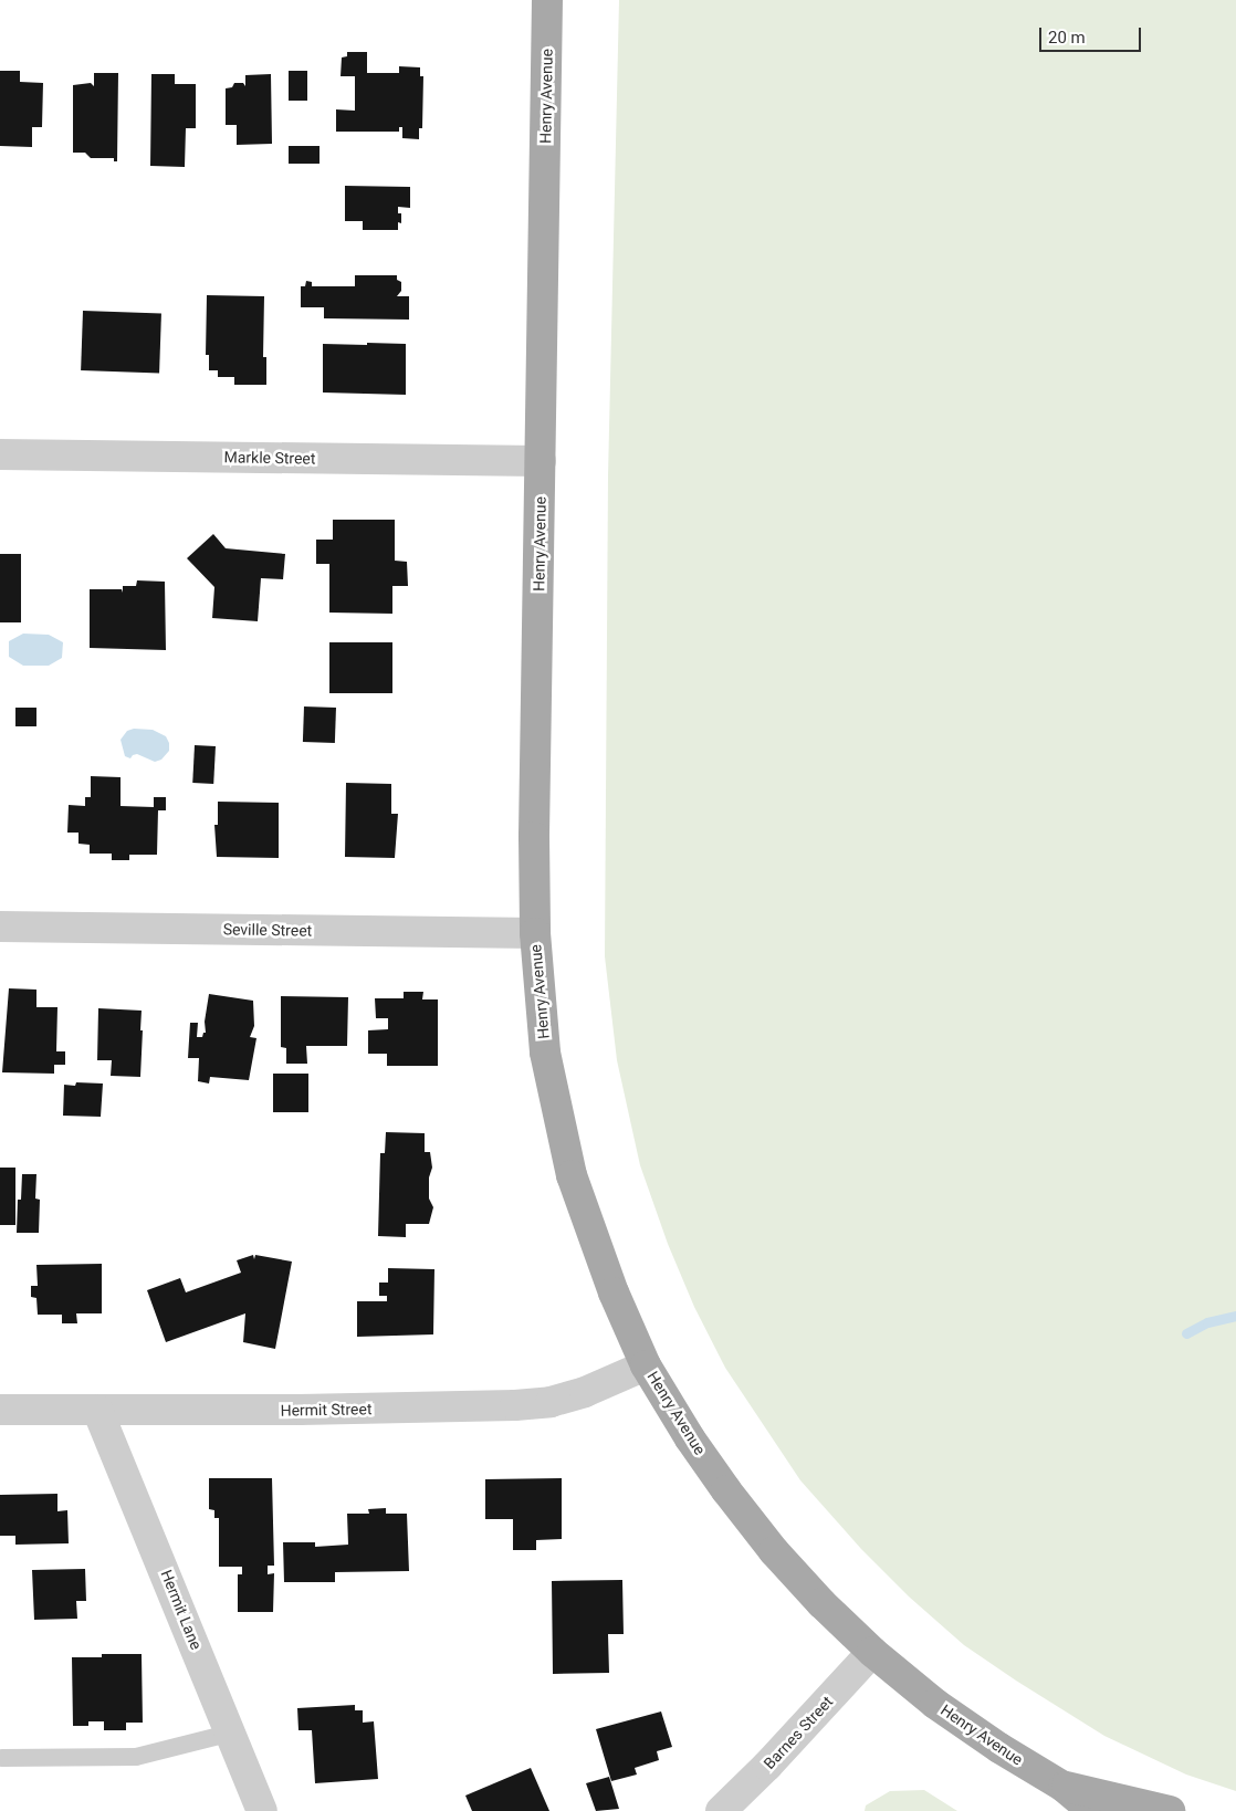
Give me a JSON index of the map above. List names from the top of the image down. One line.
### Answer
{"streets":{"main road":["Henry Avenue"],"street":["Markle Street","Seville Street","Hermit Street","Hermit Lane","Barnes Street"]},"crossings":[["Henry Avenue","Markle Street"],["Henry Avenue","Seville Street"],["Henry Avenue","Hermit Street"],["Henry Avenue","Barnes Street"],["Hermit Street","Hermit Lane"]],"scale_bar":"20 m"}
